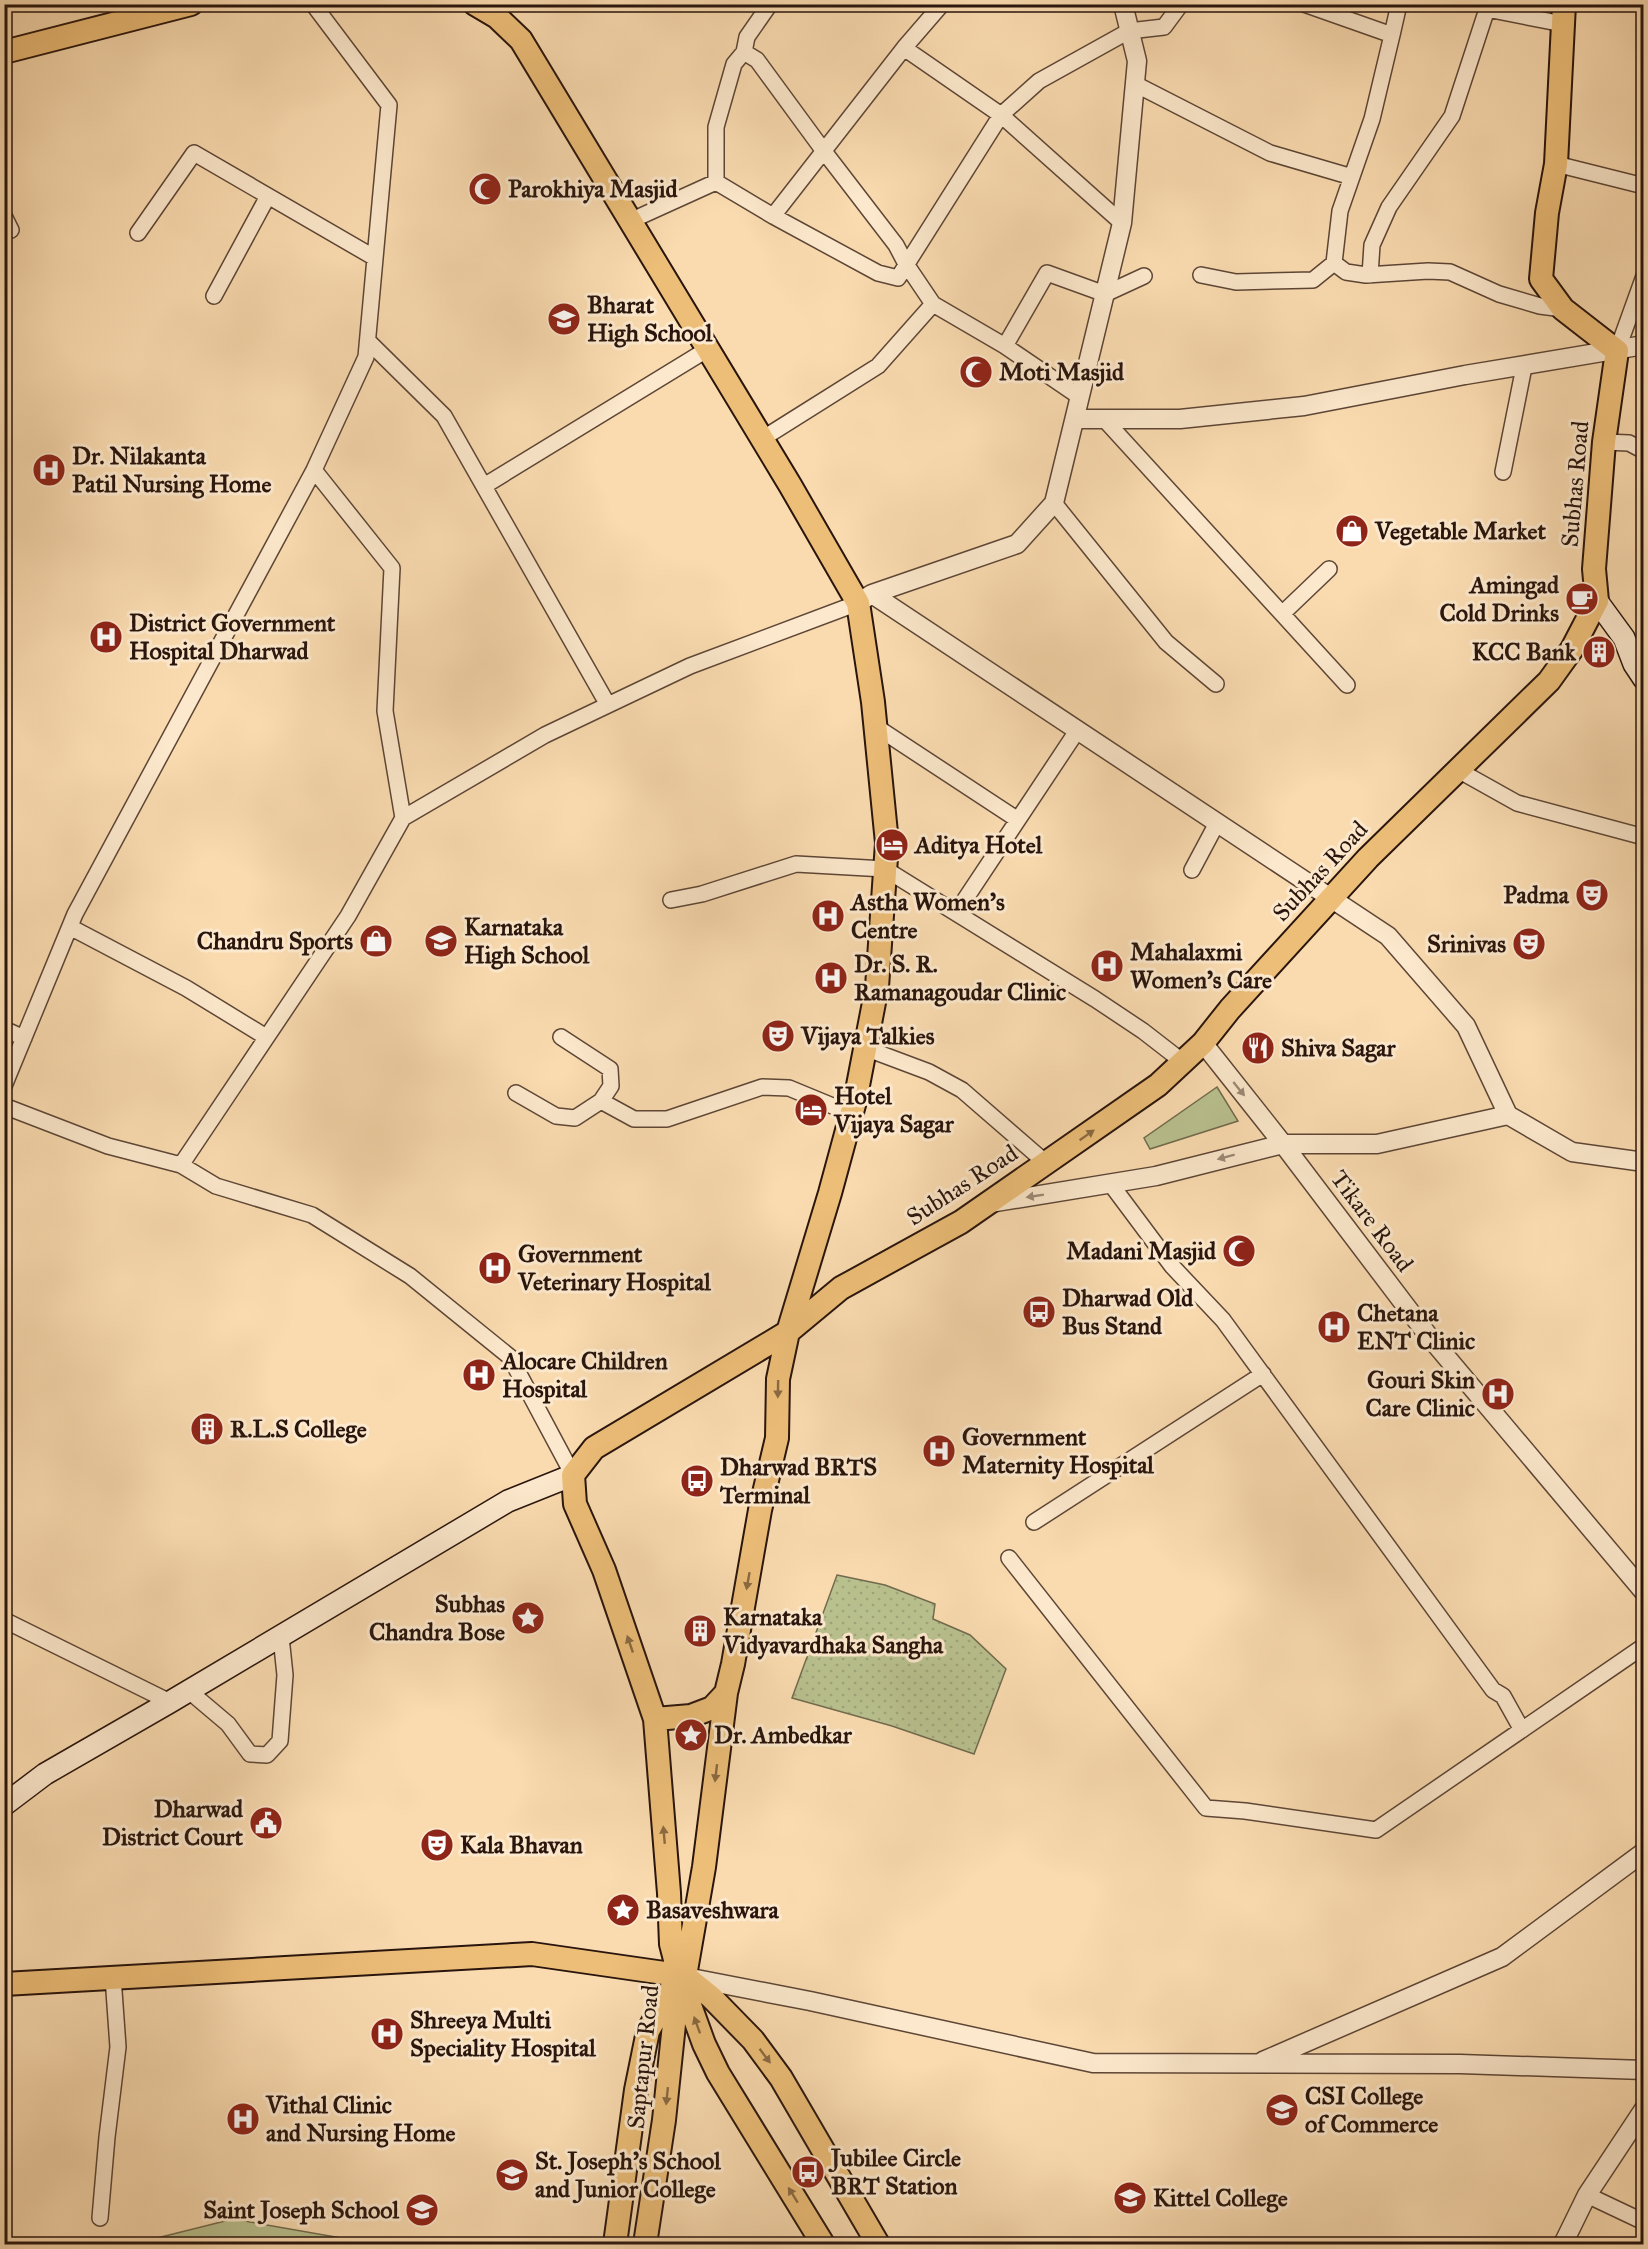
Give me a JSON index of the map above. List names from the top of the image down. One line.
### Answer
{"streets":{"main road":["Subhas Road","Saptapur Road"],"street":["Tikare Road"]},"crossings":[["Subhas Road","Tikare Road"]],"places":{"mosque":["Parokhiya Masjid","Moti Masjid","Madani Masjid"],"school or university":["Bharat High School","Karnataka High School","CSI College of Commerce","St. Joseph's School and Junior College","Kittel College","Saint Joseph School"],"hospital":["Dr. Nilakanta Patil Nursing Home","District Government Hospital Dharwad","Astha Women's Centre","Mahalaxmi Women's Care","Dr. S. R. Ramanagoudar Clinic","Government Veterinary Hospital","Chetana ENT Clinic","Alocare Children Hospital","Gouri Skin Care Clinic","Government Maternity Hospital","Shreeya Multi Speciality Hospital","Vithal Clinic and Nursing Home"],"shop":["Vegetable Market","Chandru Sports"],"cafe":["Amingad Cold Drinks"],"building":["KCC Bank","R.L.S College","Karnataka Vidyavardhaka Sangha"],"hotel":["Aditya Hotel","Hotel Vijaya Sagar"],"theatre":["Padma","Srinivas","Vijaya Talkies","Kala Bhavan"],"restaurant":["Shiva Sagar"],"bus stop":["Dharwad Old Bus Stand","Dharwad BRTS Terminal","Jubilee Circle BRT Station"],"place":["Subhas Chandra Bose","Dr. Ambedkar","Basaveshwara"],"public building":["Dharwad District Court"]}}
